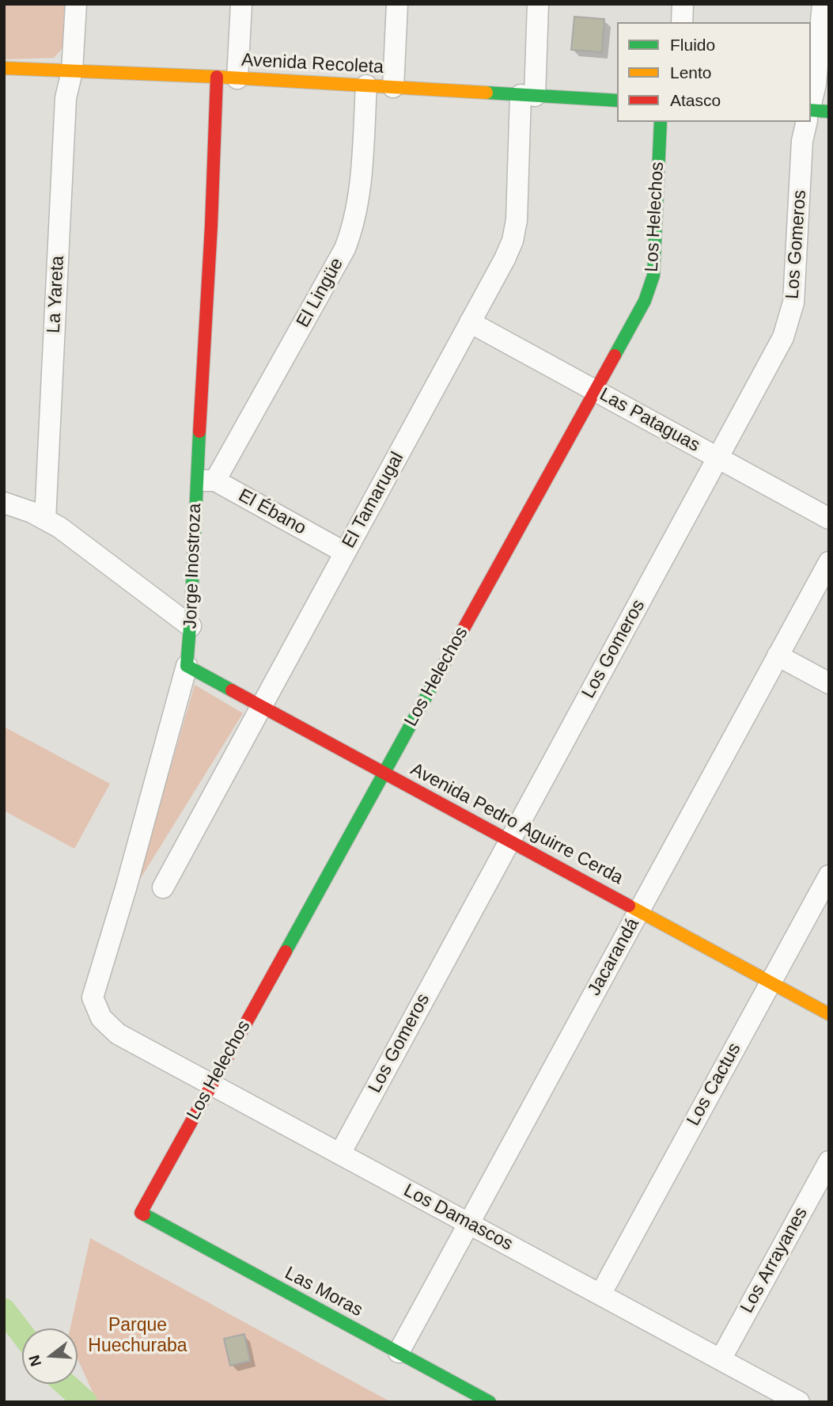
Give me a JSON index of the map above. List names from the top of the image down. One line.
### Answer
{"streets":{"street":["Avenida Recoleta","Los Helechos","Los Gomeros","El Lingüe","La Yareta","Las Pataguas","El Tamarugal","El Ébano","Jorge Inostroza","Avenida Pedro Aguirre Cerda","Jacarandá","Los Cactus","Los Damascos","Los Arrayanes","Las Moras"]},"crossings":[["Avenida Recoleta","El Lingüe"],["Avenida Recoleta","La Yareta"],["Avenida Recoleta","El Tamarugal"],["Avenida Recoleta","Jorge Inostroza"],["Los Helechos","Las Pataguas"],["Los Helechos","Avenida Pedro Aguirre Cerda"],["Los Helechos","Los Damascos"],["Los Helechos","Las Moras"],["Los Gomeros","Las Pataguas"],["Los Gomeros","Avenida Pedro Aguirre Cerda"],["Los Gomeros","Los Damascos"],["El Lingüe","El Ébano"],["El Lingüe","Jorge Inostroza"],["Las Pataguas","El Tamarugal"],["El Tamarugal","El Ébano"],["El Tamarugal","Avenida Pedro Aguirre Cerda"],["El Ébano","Jorge Inostroza"],["Jorge Inostroza","Avenida Pedro Aguirre Cerda"],["Jorge Inostroza","Los Damascos"],["Avenida Pedro Aguirre Cerda","Jacarandá"],["Avenida Pedro Aguirre Cerda","Los Cactus"],["Jacarandá","Los Damascos"],["Jacarandá","Las Moras"],["Los Cactus","Los Damascos"],["Los Damascos","Los Arrayanes"]],"parks":["Parque Huechuraba"],"legend":["Fluido","Lento","Atasco"],"north":"left"}
